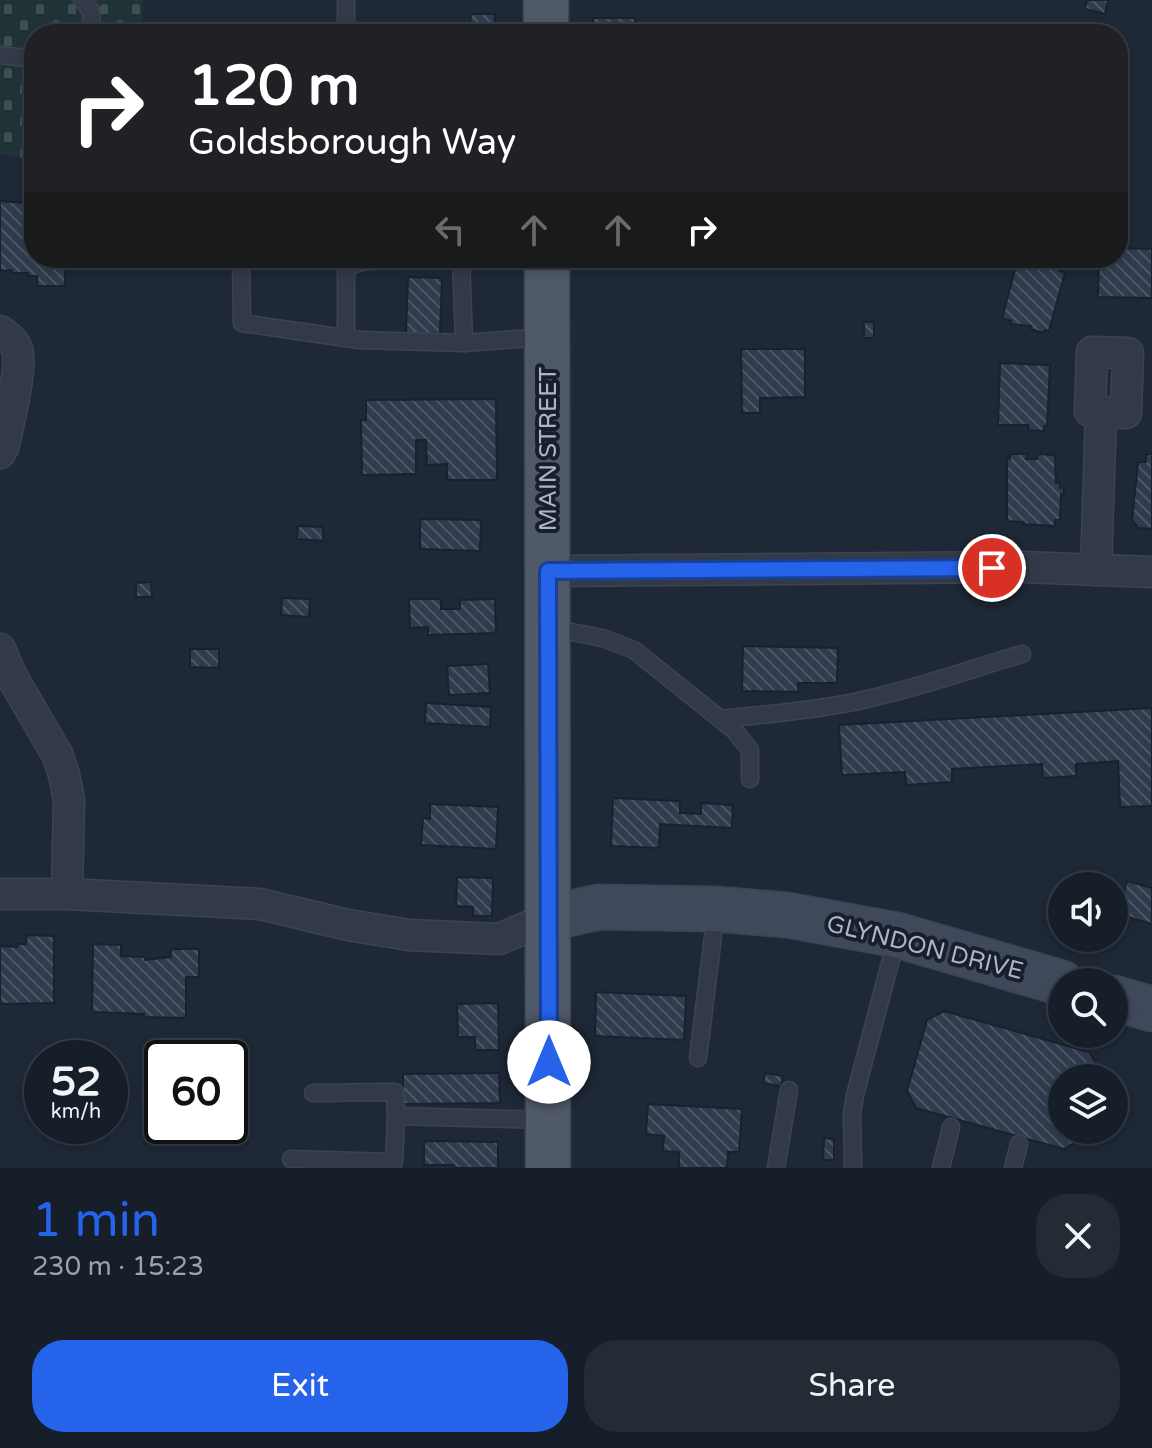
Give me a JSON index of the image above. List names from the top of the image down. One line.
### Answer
{"streets":{"main road":["MAIN STREET"],"street":["GLYNDON DRIVE"]},"crossings":[["MAIN STREET","GLYNDON DRIVE"]],"page":{"turn":["120 m","Goldsborough Way"],"speed":"52 km/h","limit":"60","heading":["1 min","230 m · 15:23"],"buttons":["Exit","Share"]}}
